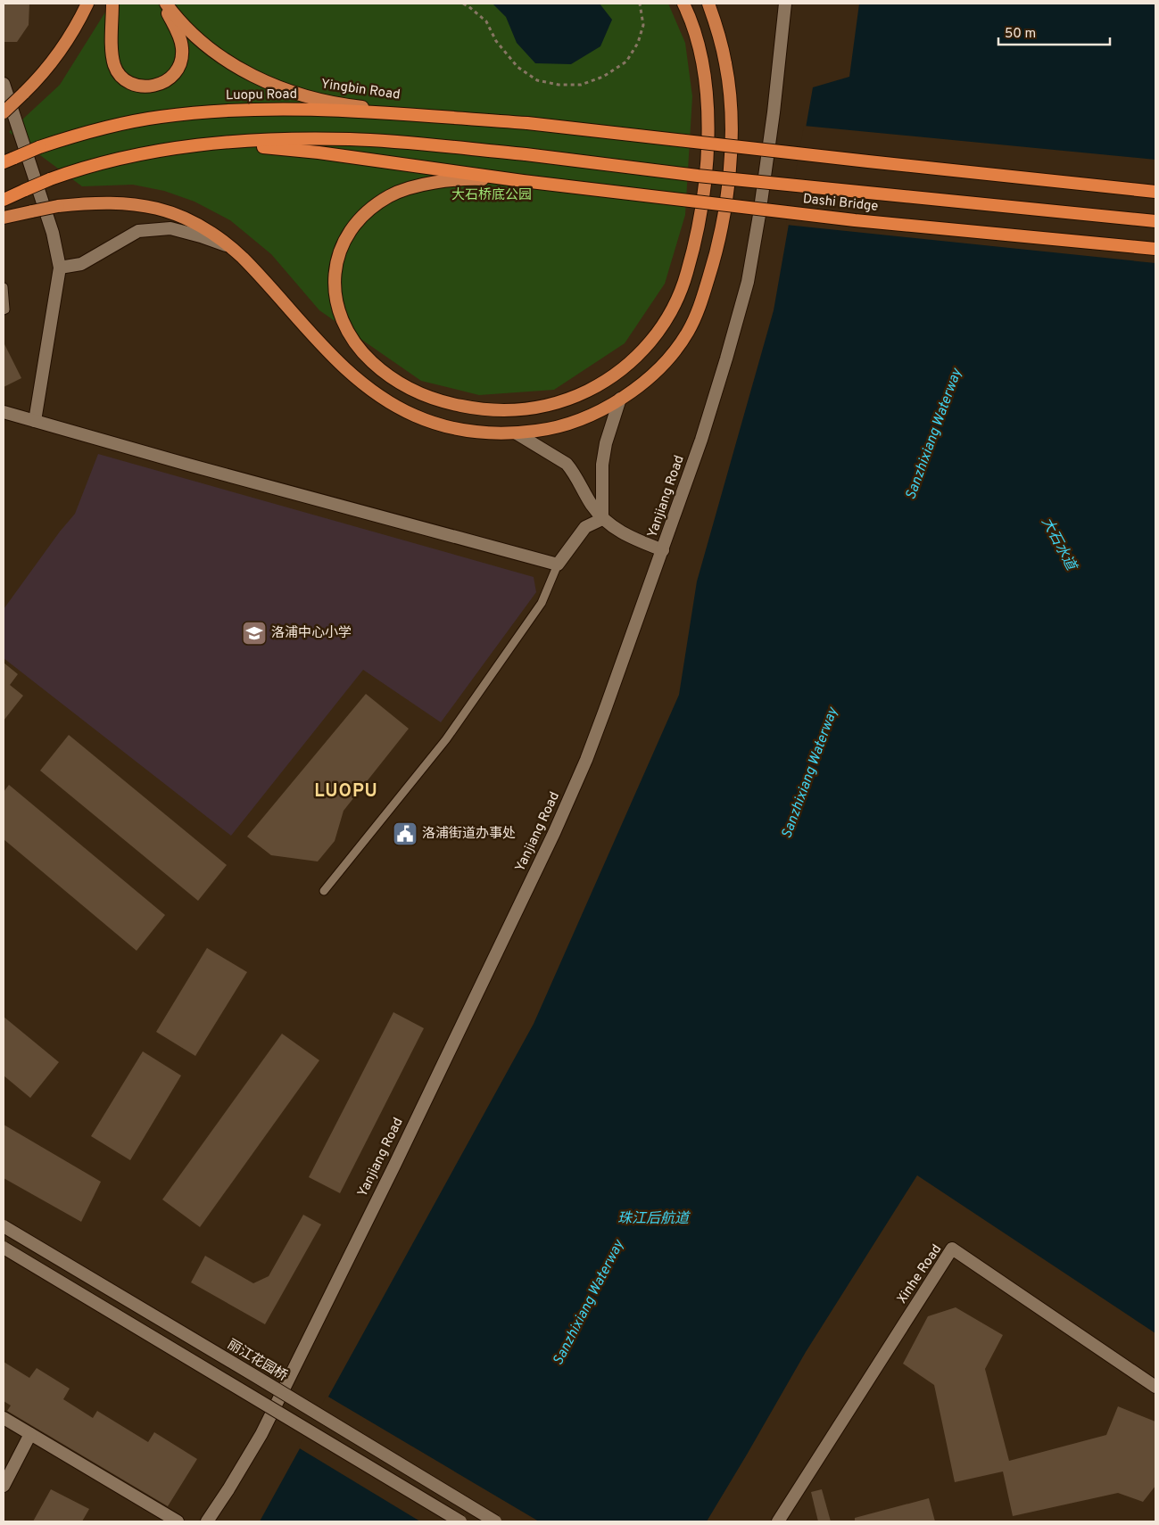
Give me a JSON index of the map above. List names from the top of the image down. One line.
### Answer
{"streets":{"highway":["Luopu Road","Dashi Bridge"],"main road":["Yingbin Road"],"street":["Yanjiang Road","Xinhe Road","丽江花园桥"]},"crossings":[["Yingbin Road","Luopu Road"]],"districts":["LUOPU"],"water":["Sanzhixiang Waterway","大石水道","珠江后航道"],"parks":["大石桥底公园"],"places":{"school or university":["洛浦中心小学"],"public building":["洛浦街道办事处"]},"scale_bar":"50 m"}
